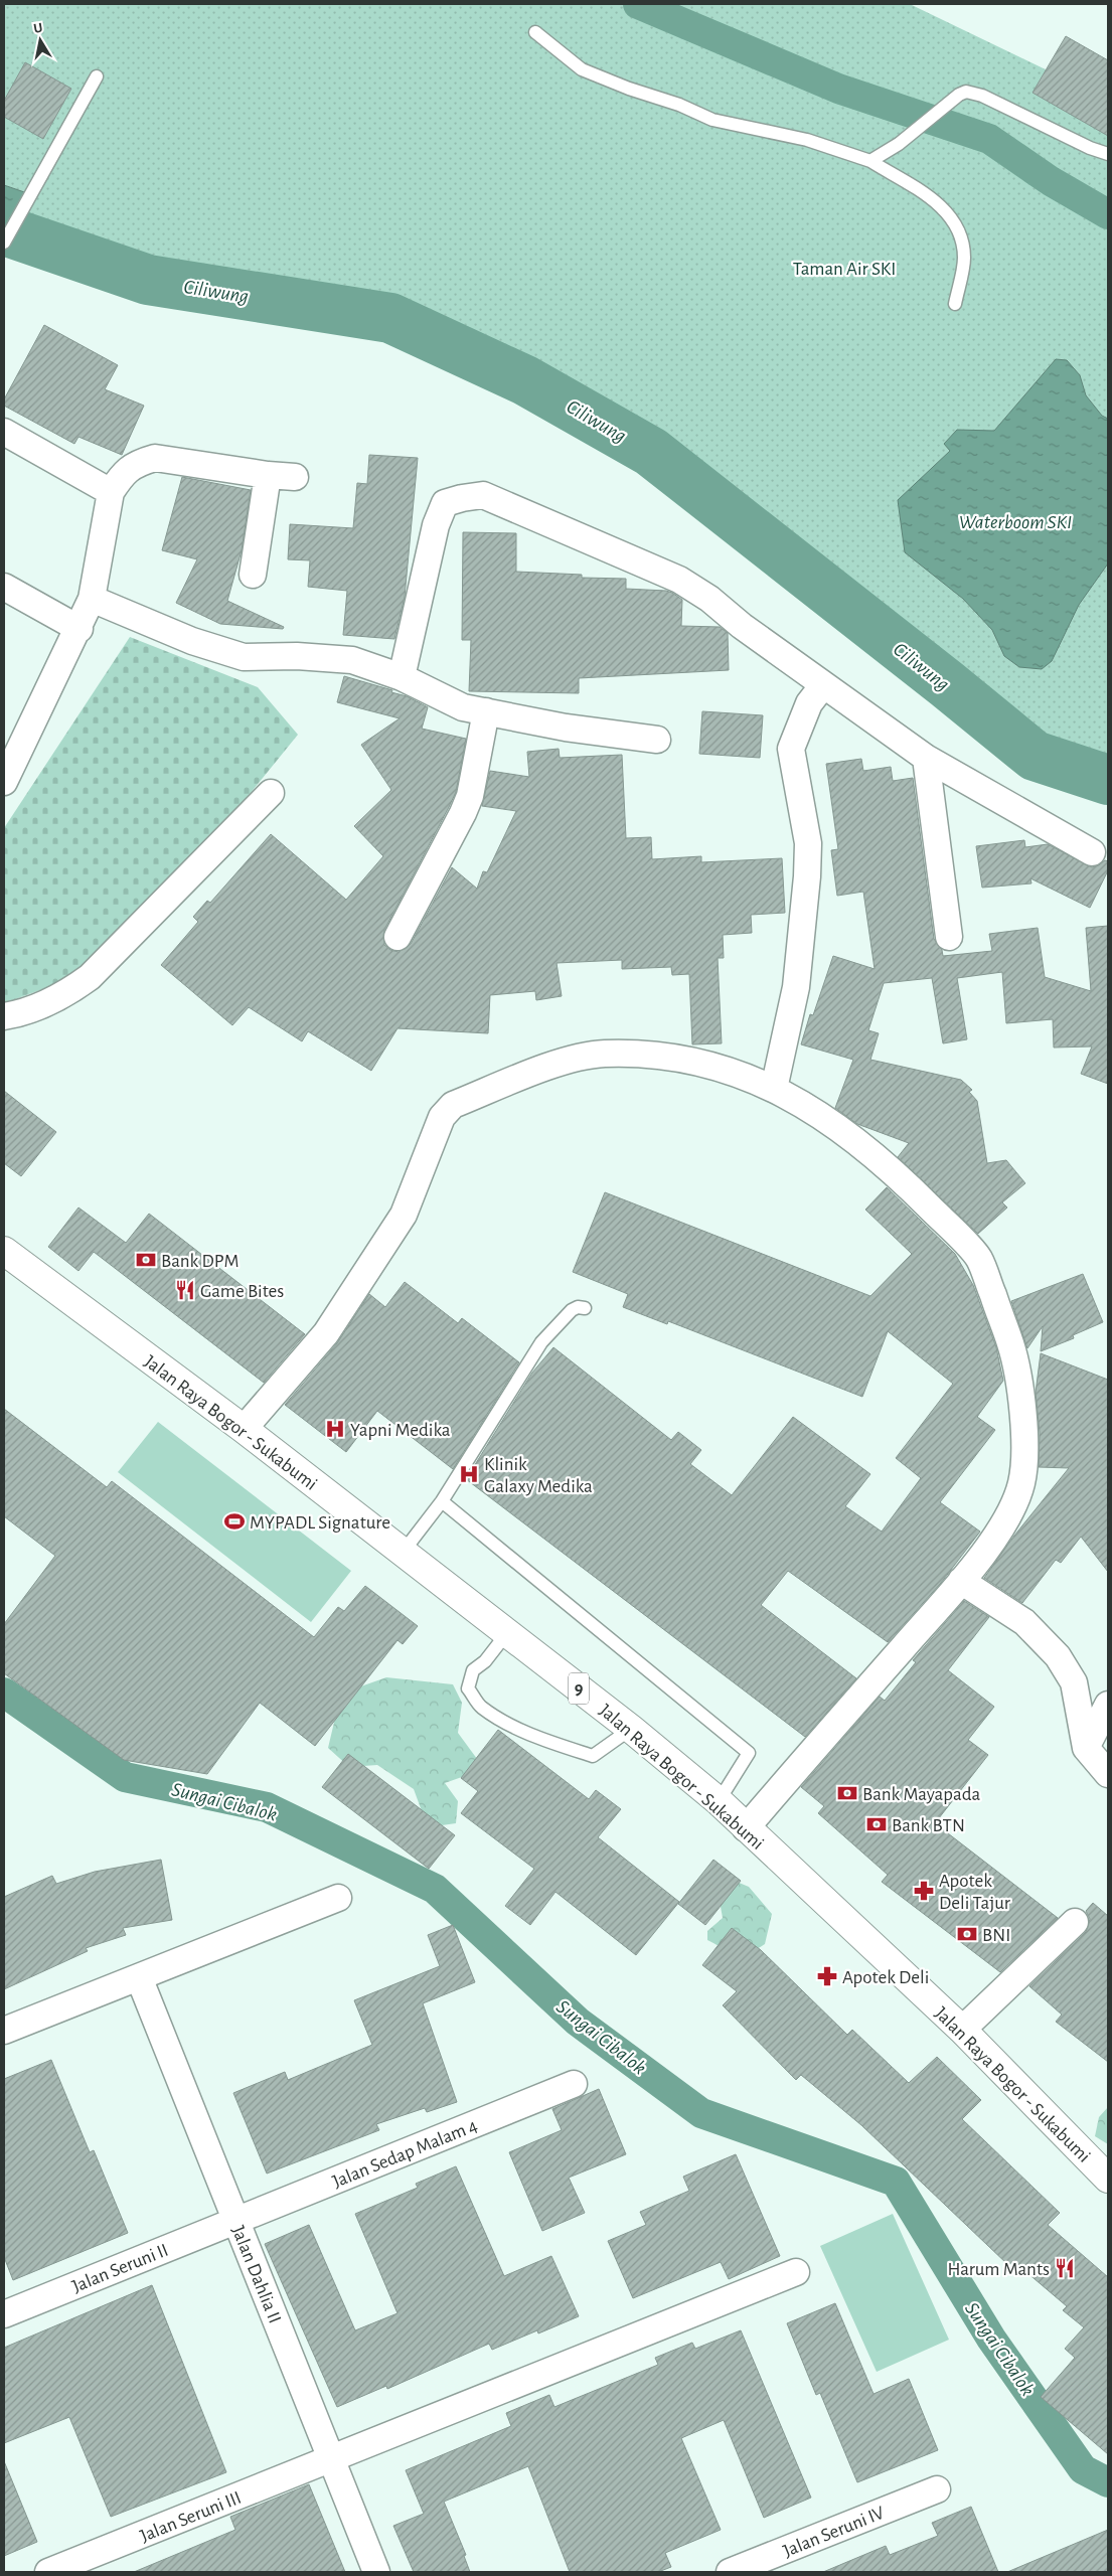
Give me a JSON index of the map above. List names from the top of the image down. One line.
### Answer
{"streets":{"highway":["Jalan Raya Bogor - Sukabumi","9"],"street":["Jalan Sedap Malam 4","Jalan Seruni II","Jalan Dahlia II","Jalan Seruni III","Jalan Seruni IV"]},"crossings":[["Jalan Sedap Malam 4","Jalan Seruni II"],["Jalan Sedap Malam 4","Jalan Dahlia II"],["Jalan Seruni II","Jalan Dahlia II"],["Jalan Dahlia II","Jalan Seruni III"]],"water":["Ciliwung","Waterboom SKI","Sungai Cibalok"],"parks":["Taman Air SKI"],"places":{"bank":["Bank DPM","Bank Mayapada","Bank BTN","BNI"],"restaurant":["Game Bites","Harum Mants"],"hospital":["Yapni Medika","Klinik Galaxy Medika"],"sports":["MYPADL Signature"],"pharmacy":["Apotek Deli Tajur","Apotek Deli"]},"north":"top"}
